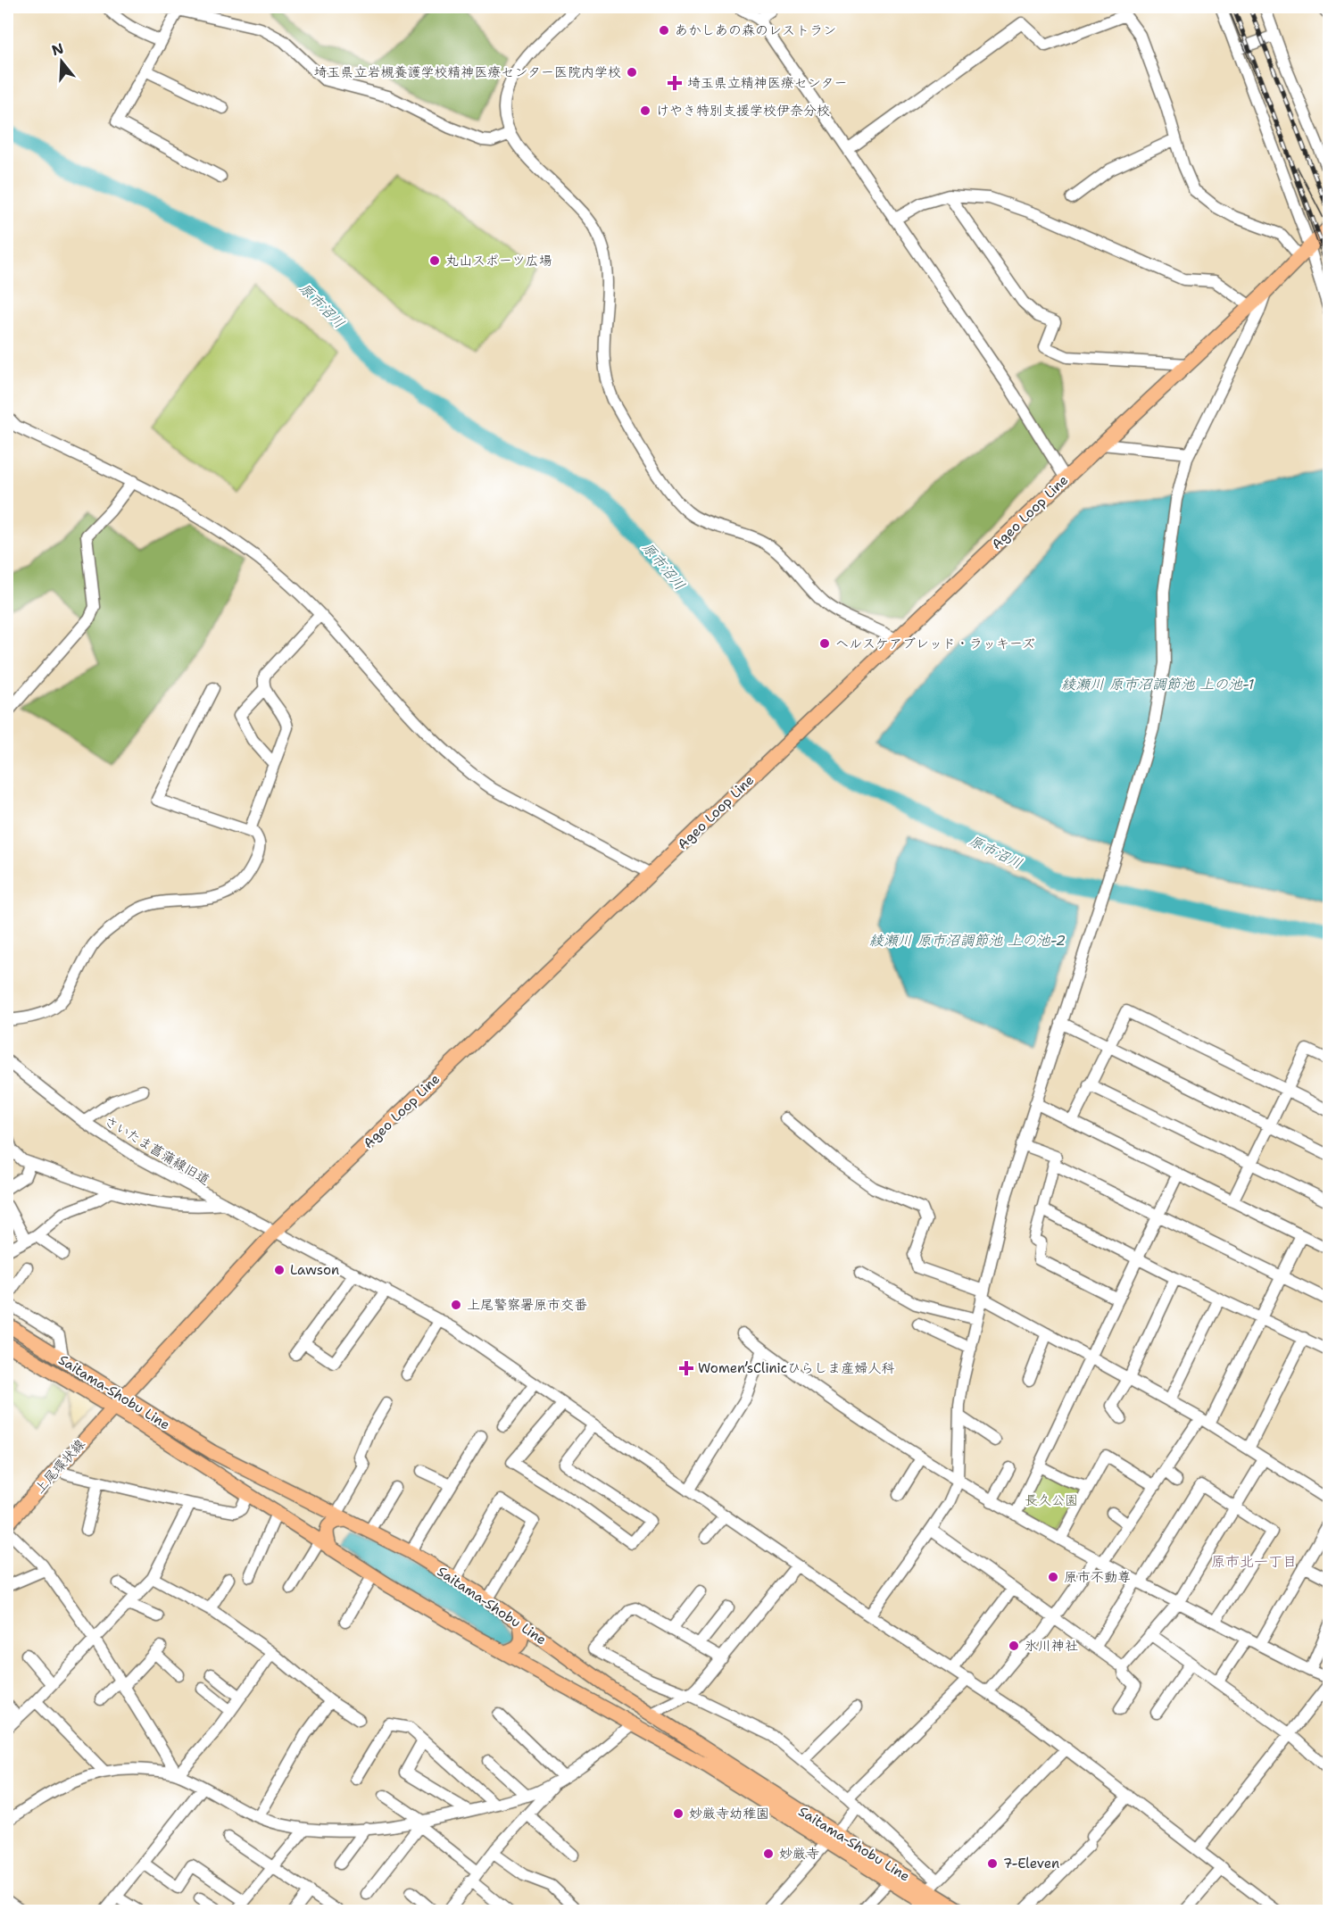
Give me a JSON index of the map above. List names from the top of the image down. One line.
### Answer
{"streets":{"main road":["Ageo Loop Line","Saitama-Shobu Line","上尾環状線"],"street":["さいたま菖蒲線旧道"]},"crossings":[["Ageo Loop Line","さいたま菖蒲線旧道"],["Ageo Loop Line","Saitama-Shobu Line"],["Ageo Loop Line","上尾環状線"],["Saitama-Shobu Line","上尾環状線"]],"districts":["原市北一丁目"],"water":["原市沼川","綾瀬川 原市沼調節池 上の池-1","綾瀬川 原市沼調節池 上の池-2"],"parks":["長久公園"],"places":{"other":["あかしあの森のレストラン","埼玉県立岩槻養護学校精神医療センター医院内学校","けやき特別支援学校伊奈分校","丸山スポーツ広場","ヘルスケアブレッド・ラッキーズ","Lawson","上尾警察署原市交番","原市不動尊","氷川神社","妙厳寺幼稚園","妙厳寺","7-Eleven"],"health":["埼玉県立精神医療センター","Women’sClinicひらしま産婦人科"]},"north":"top"}
